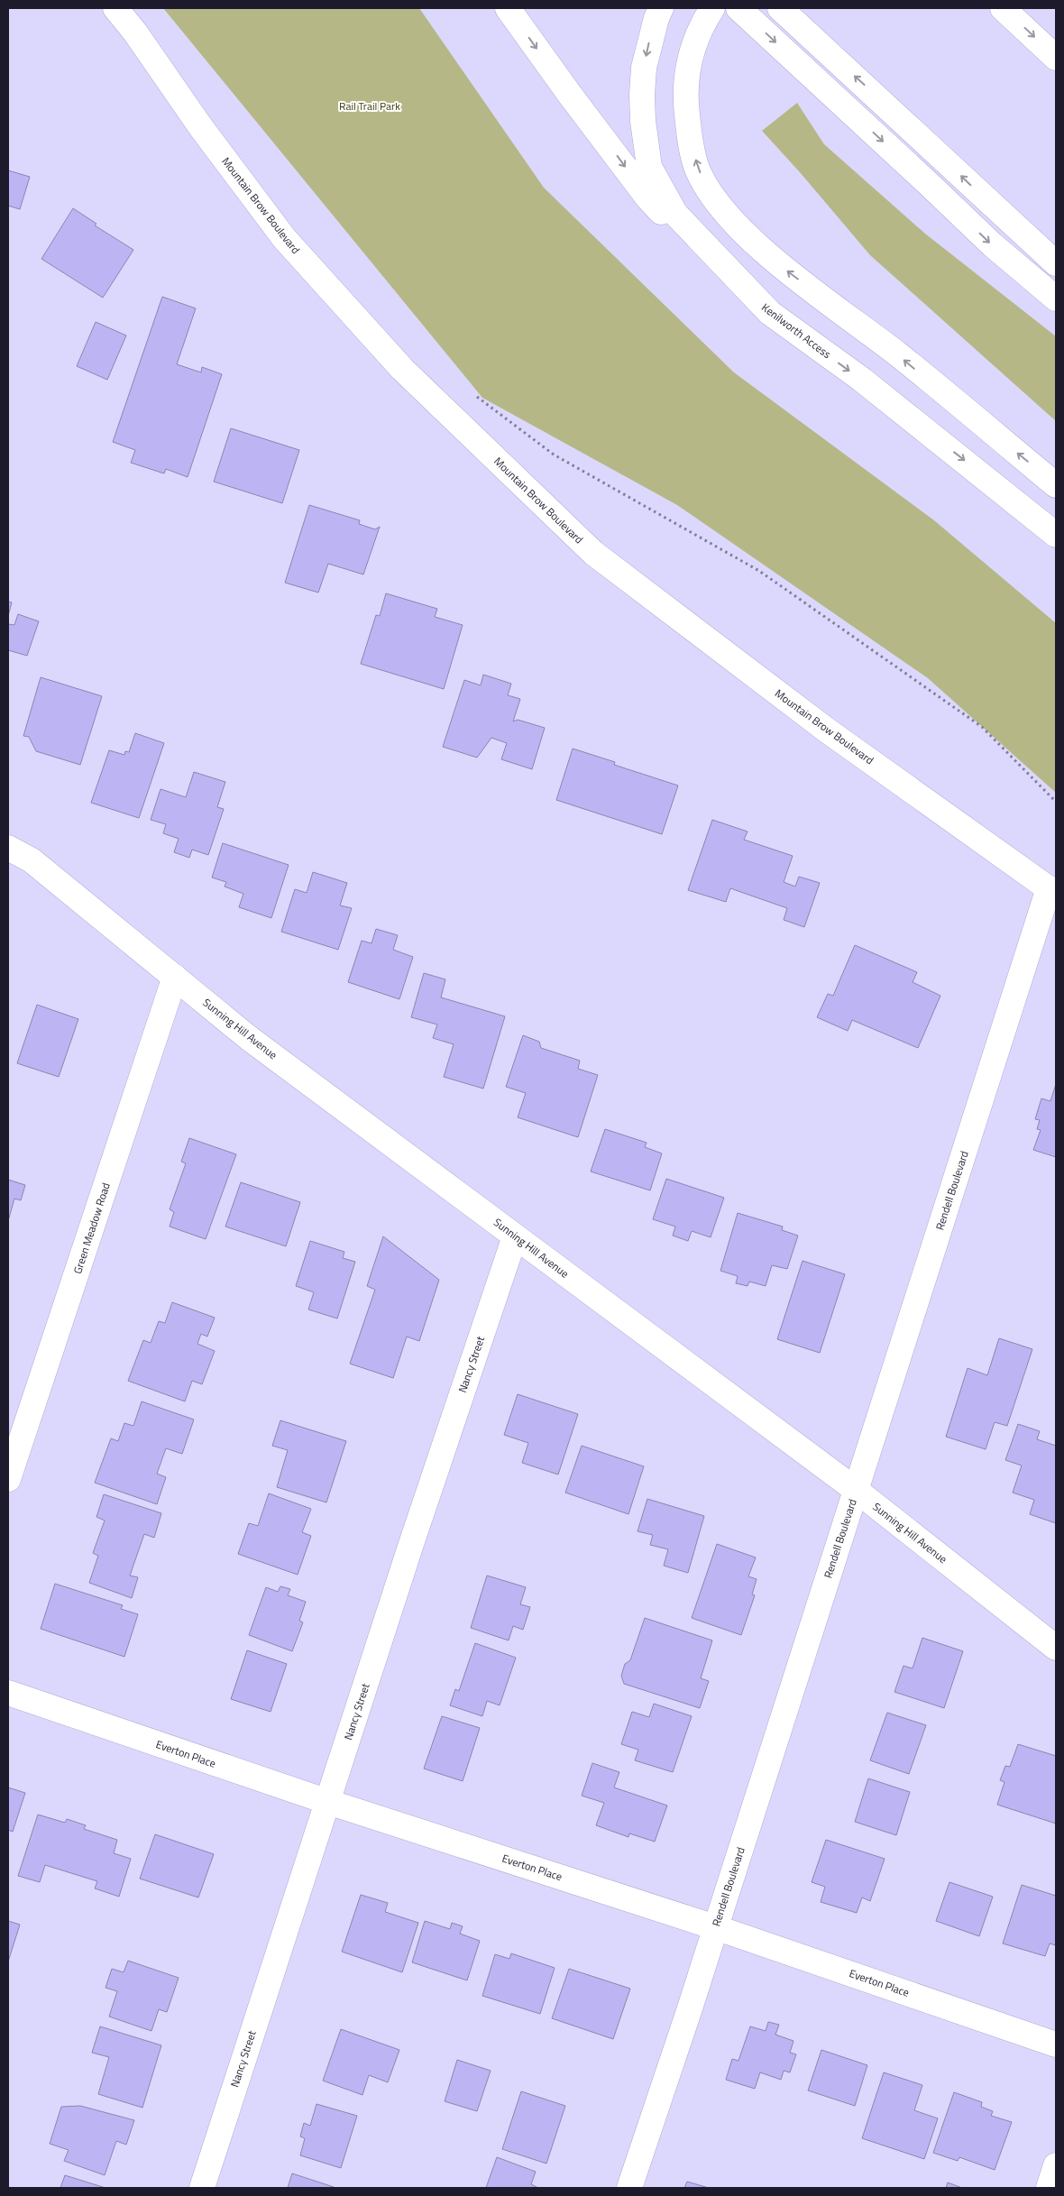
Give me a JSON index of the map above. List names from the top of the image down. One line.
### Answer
{"streets":{"street":["Mountain Brow Boulevard","Kenilworth Access","Sunning Hill Avenue","Rendell Boulevard","Green Meadow Road","Nancy Street","Everton Place"]},"crossings":[["Mountain Brow Boulevard","Rendell Boulevard"],["Sunning Hill Avenue","Rendell Boulevard"],["Sunning Hill Avenue","Green Meadow Road"],["Sunning Hill Avenue","Nancy Street"],["Rendell Boulevard","Everton Place"],["Nancy Street","Everton Place"]],"parks":["Rail Trail Park"]}
